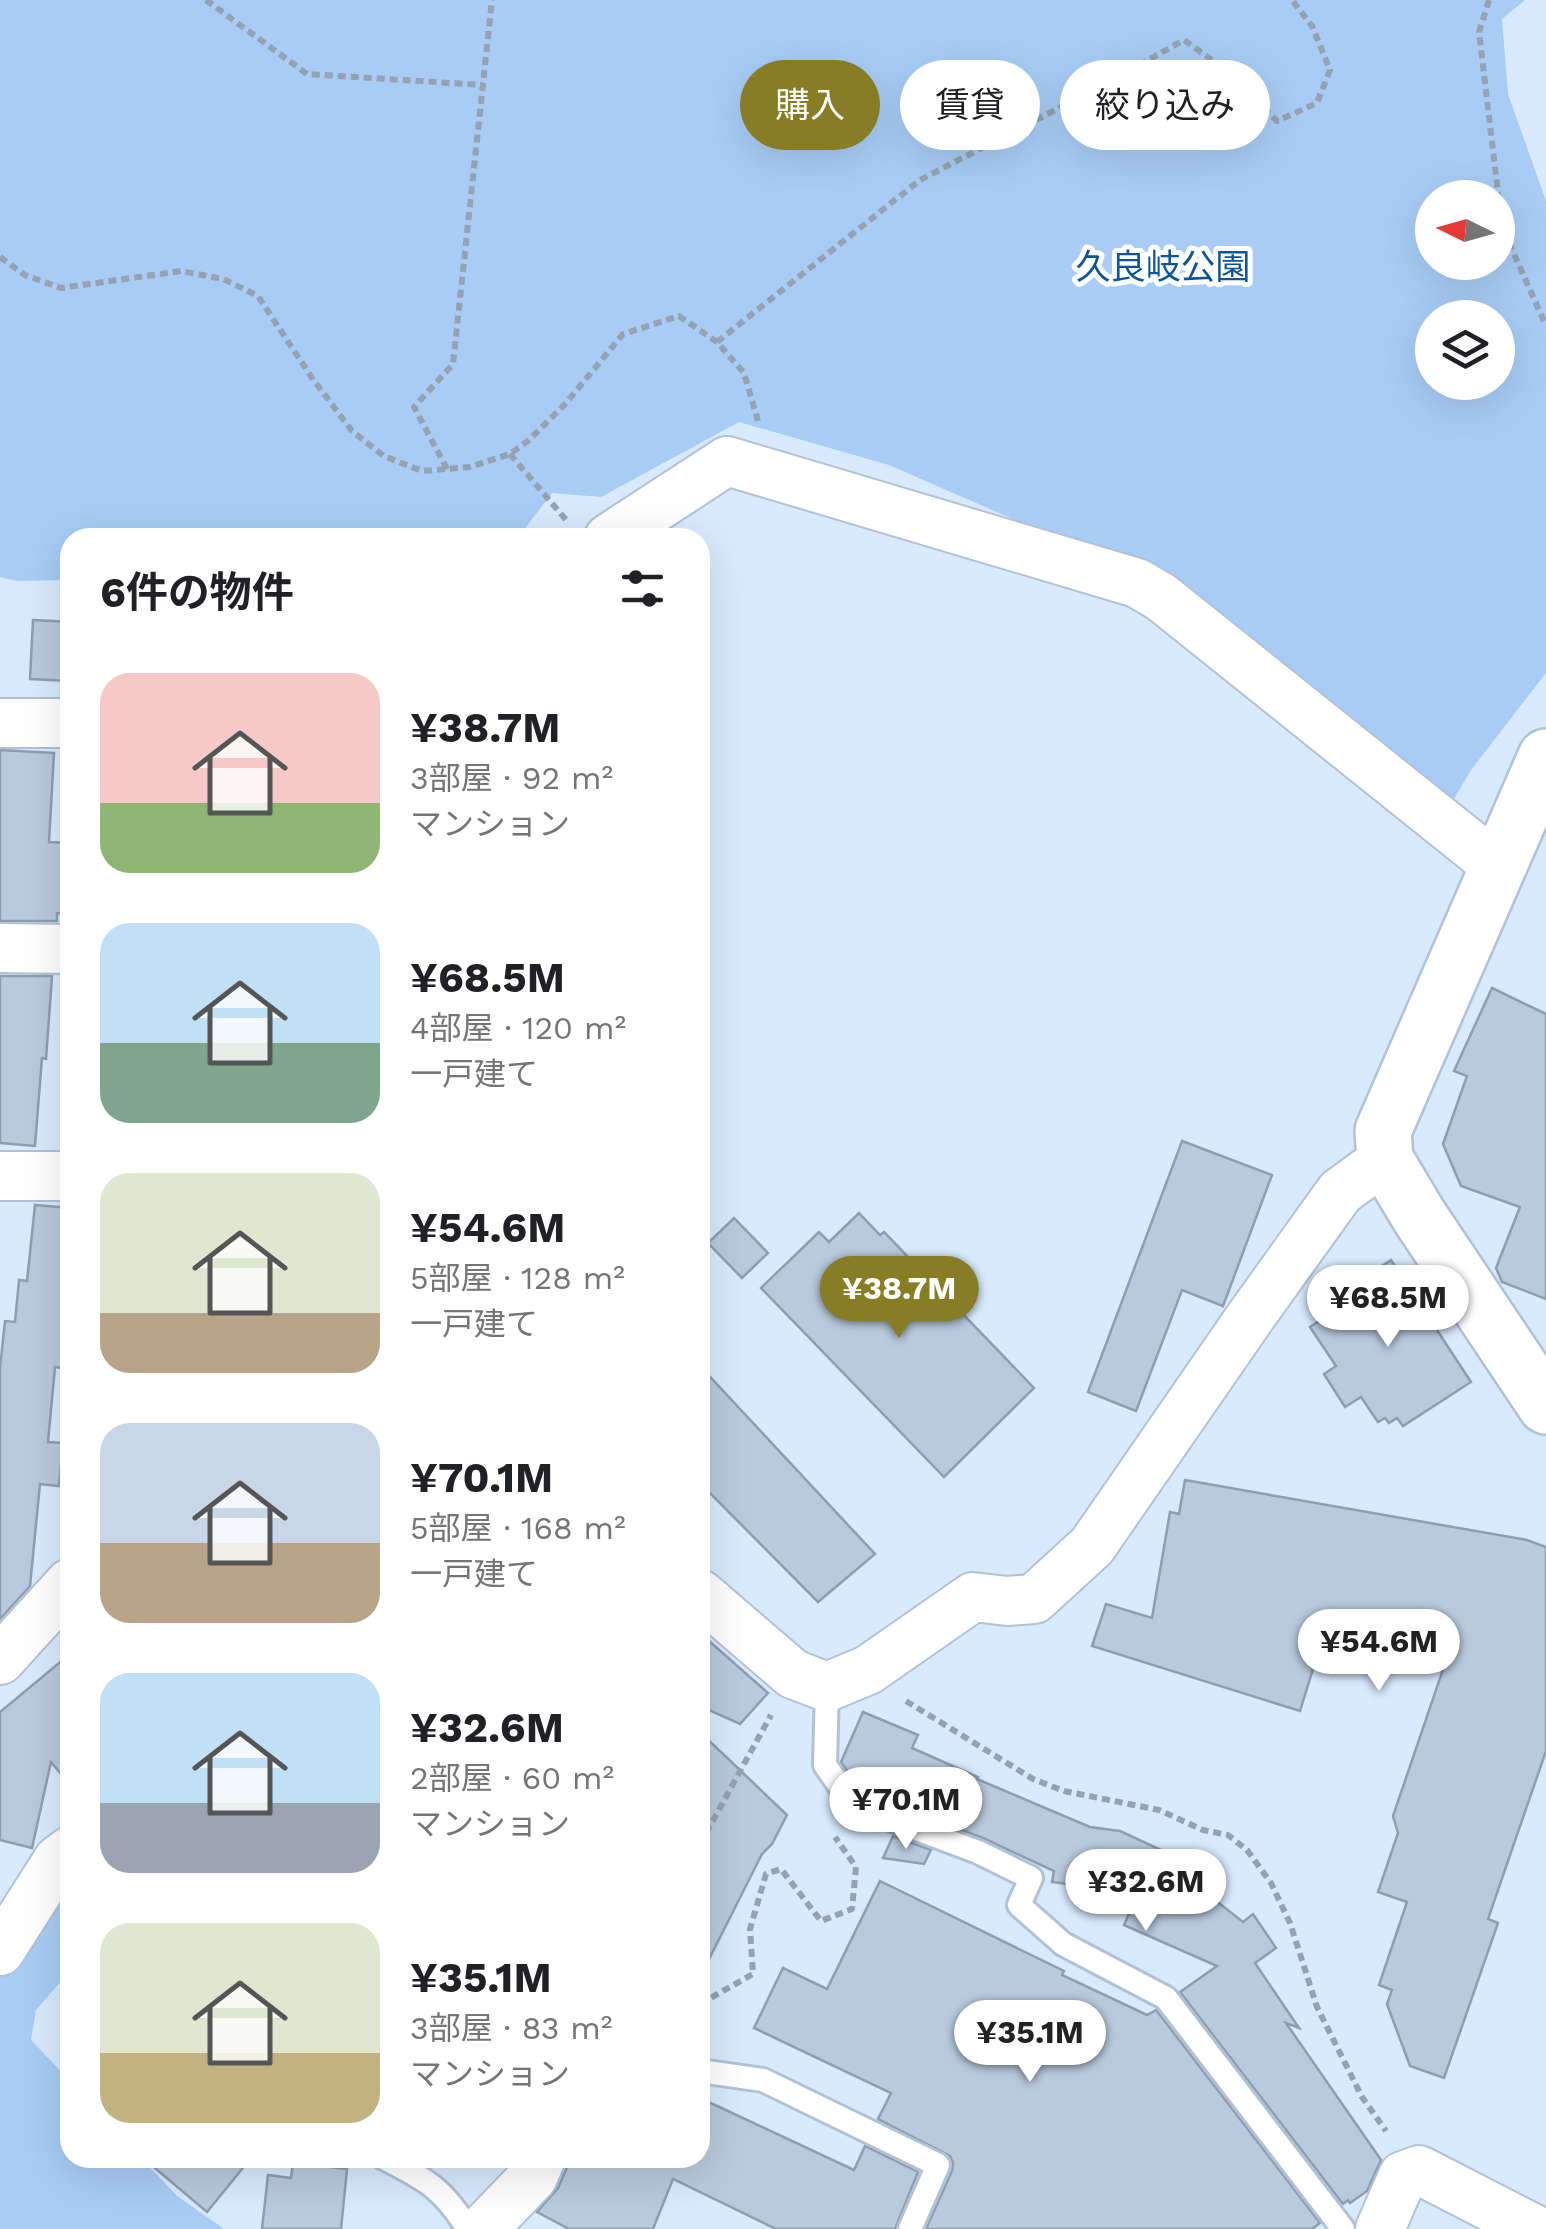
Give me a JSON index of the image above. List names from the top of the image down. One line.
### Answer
{"parks":["久良岐公園"],"north":"left","page":{"chip":["購入","賃貸","絞り込み"],"heading":"6件の物件","list":[{"name":"¥38.7M","note":"3部屋 · 92 m² · マンション"},{"name":"¥68.5M","note":"4部屋 · 120 m² · 一戸建て"},{"name":"¥54.6M","note":"5部屋 · 128 m² · 一戸建て"},{"name":"¥70.1M","note":"5部屋 · 168 m² · 一戸建て"},{"name":"¥32.6M","note":"2部屋 · 60 m² · マンション"},{"name":"¥35.1M","note":"3部屋 · 83 m² · マンション"}],"price":["¥38.7M","¥68.5M","¥54.6M","¥70.1M","¥32.6M","¥35.1M"]}}
